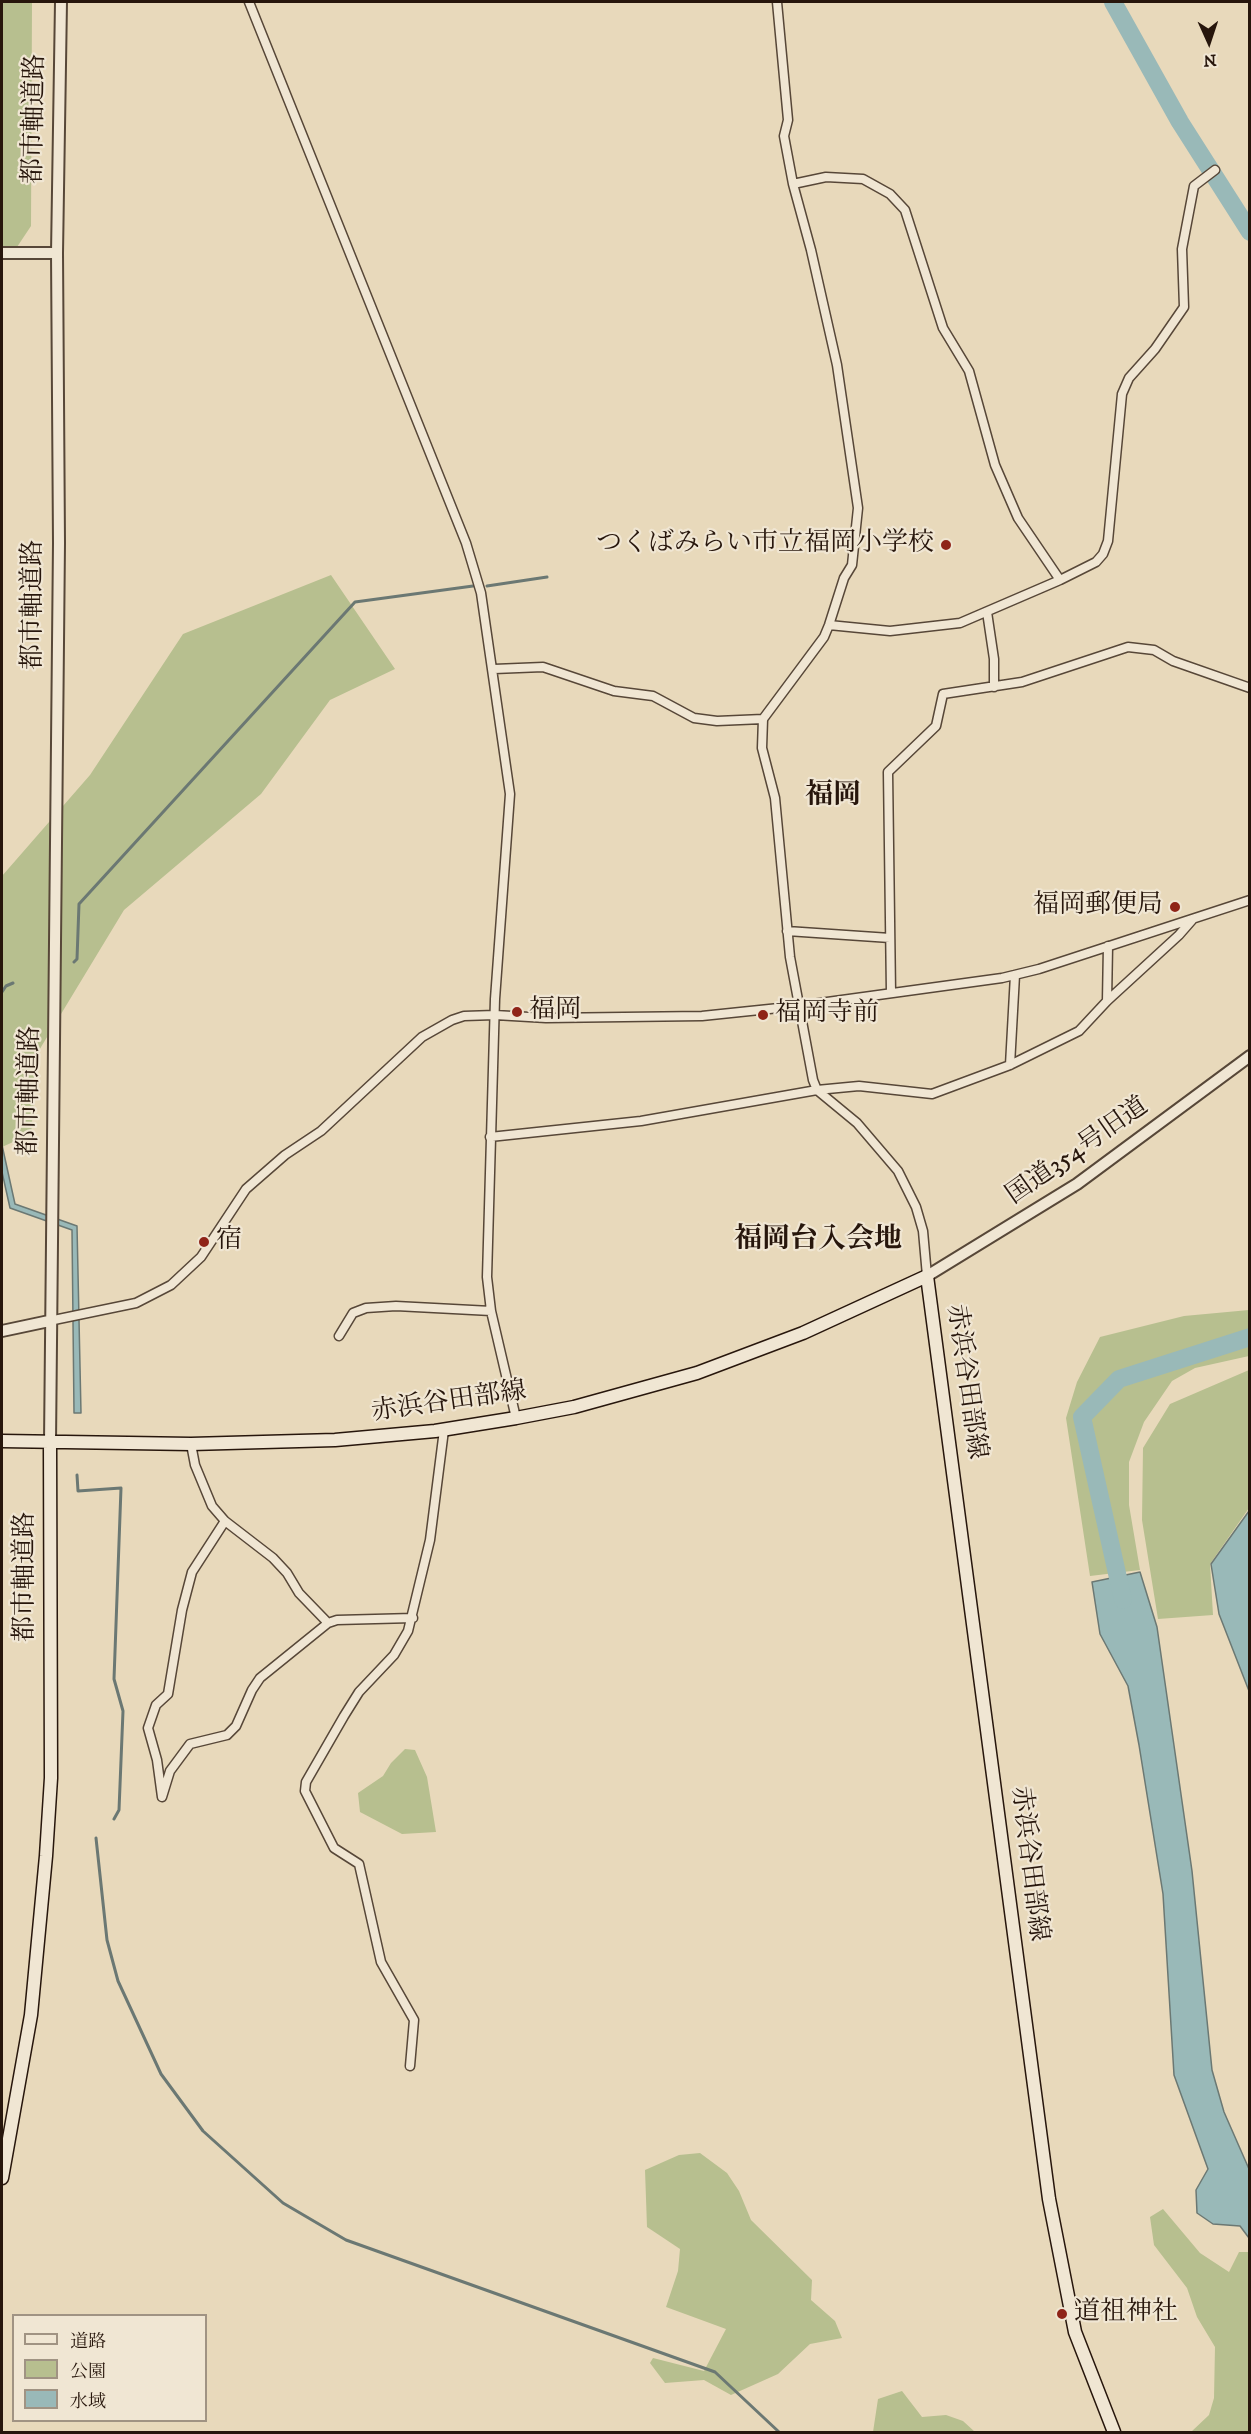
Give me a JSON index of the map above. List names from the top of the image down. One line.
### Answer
{"streets":{"main road":["都市軸道路","赤浜谷田部線"],"street":["国道354号旧道"]},"crossings":[["都市軸道路","赤浜谷田部線"],["国道354号旧道","赤浜谷田部線"]],"districts":["福岡","福岡台入会地"],"places":["つくばみらい市立福岡小学校","福岡郵便局","福岡","福岡寺前","宿","道祖神社"],"legend":["道路","公園","水域"],"north":"bottom"}
